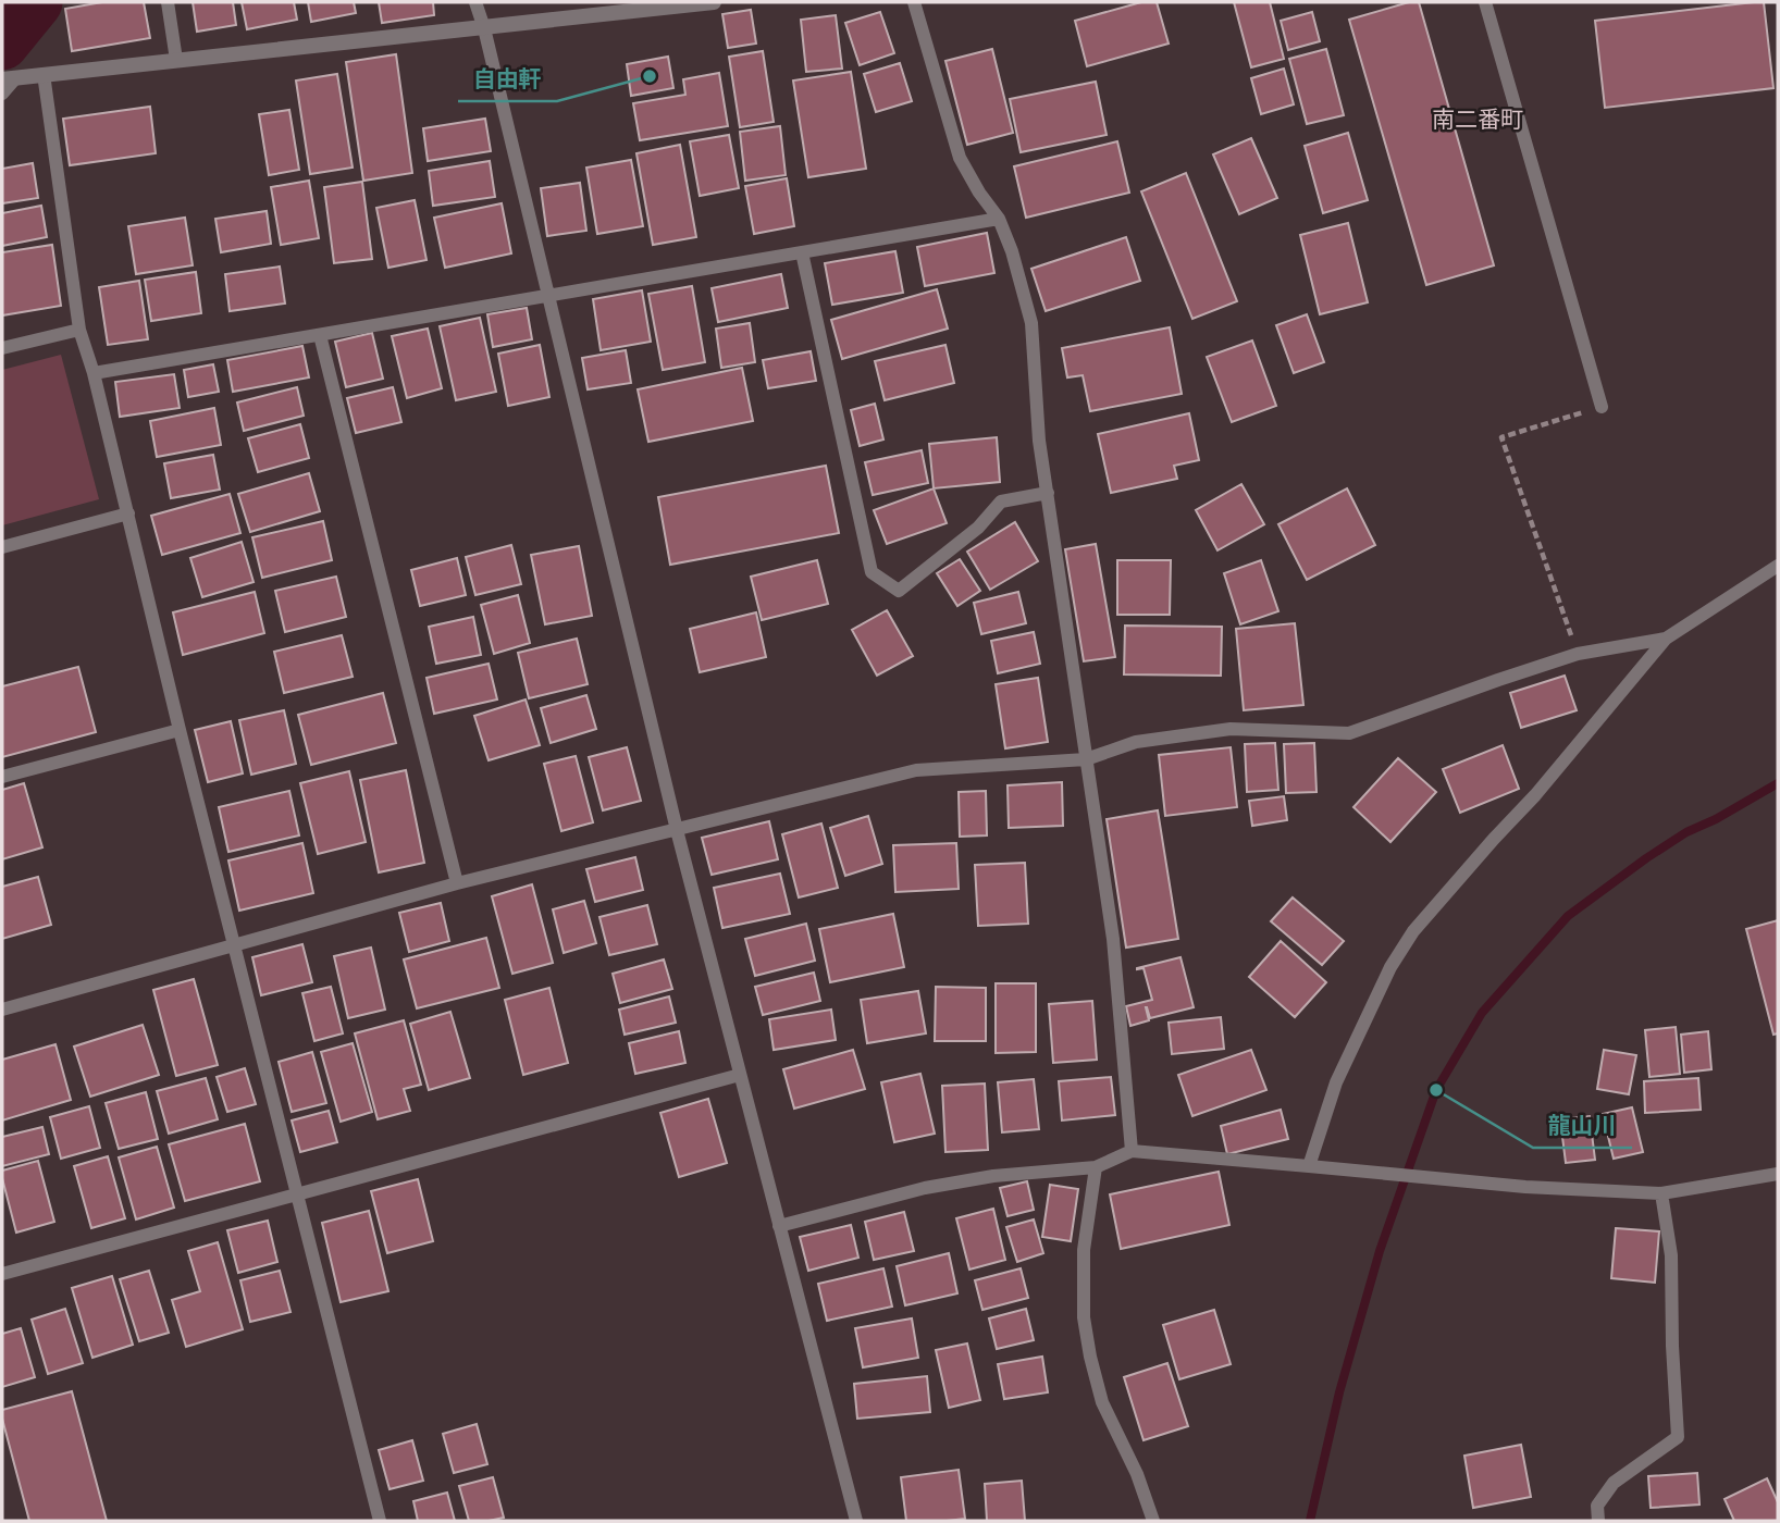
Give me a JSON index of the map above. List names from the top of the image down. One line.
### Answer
{"districts":["南二番町"],"places":["自由軒","龍山川"]}
